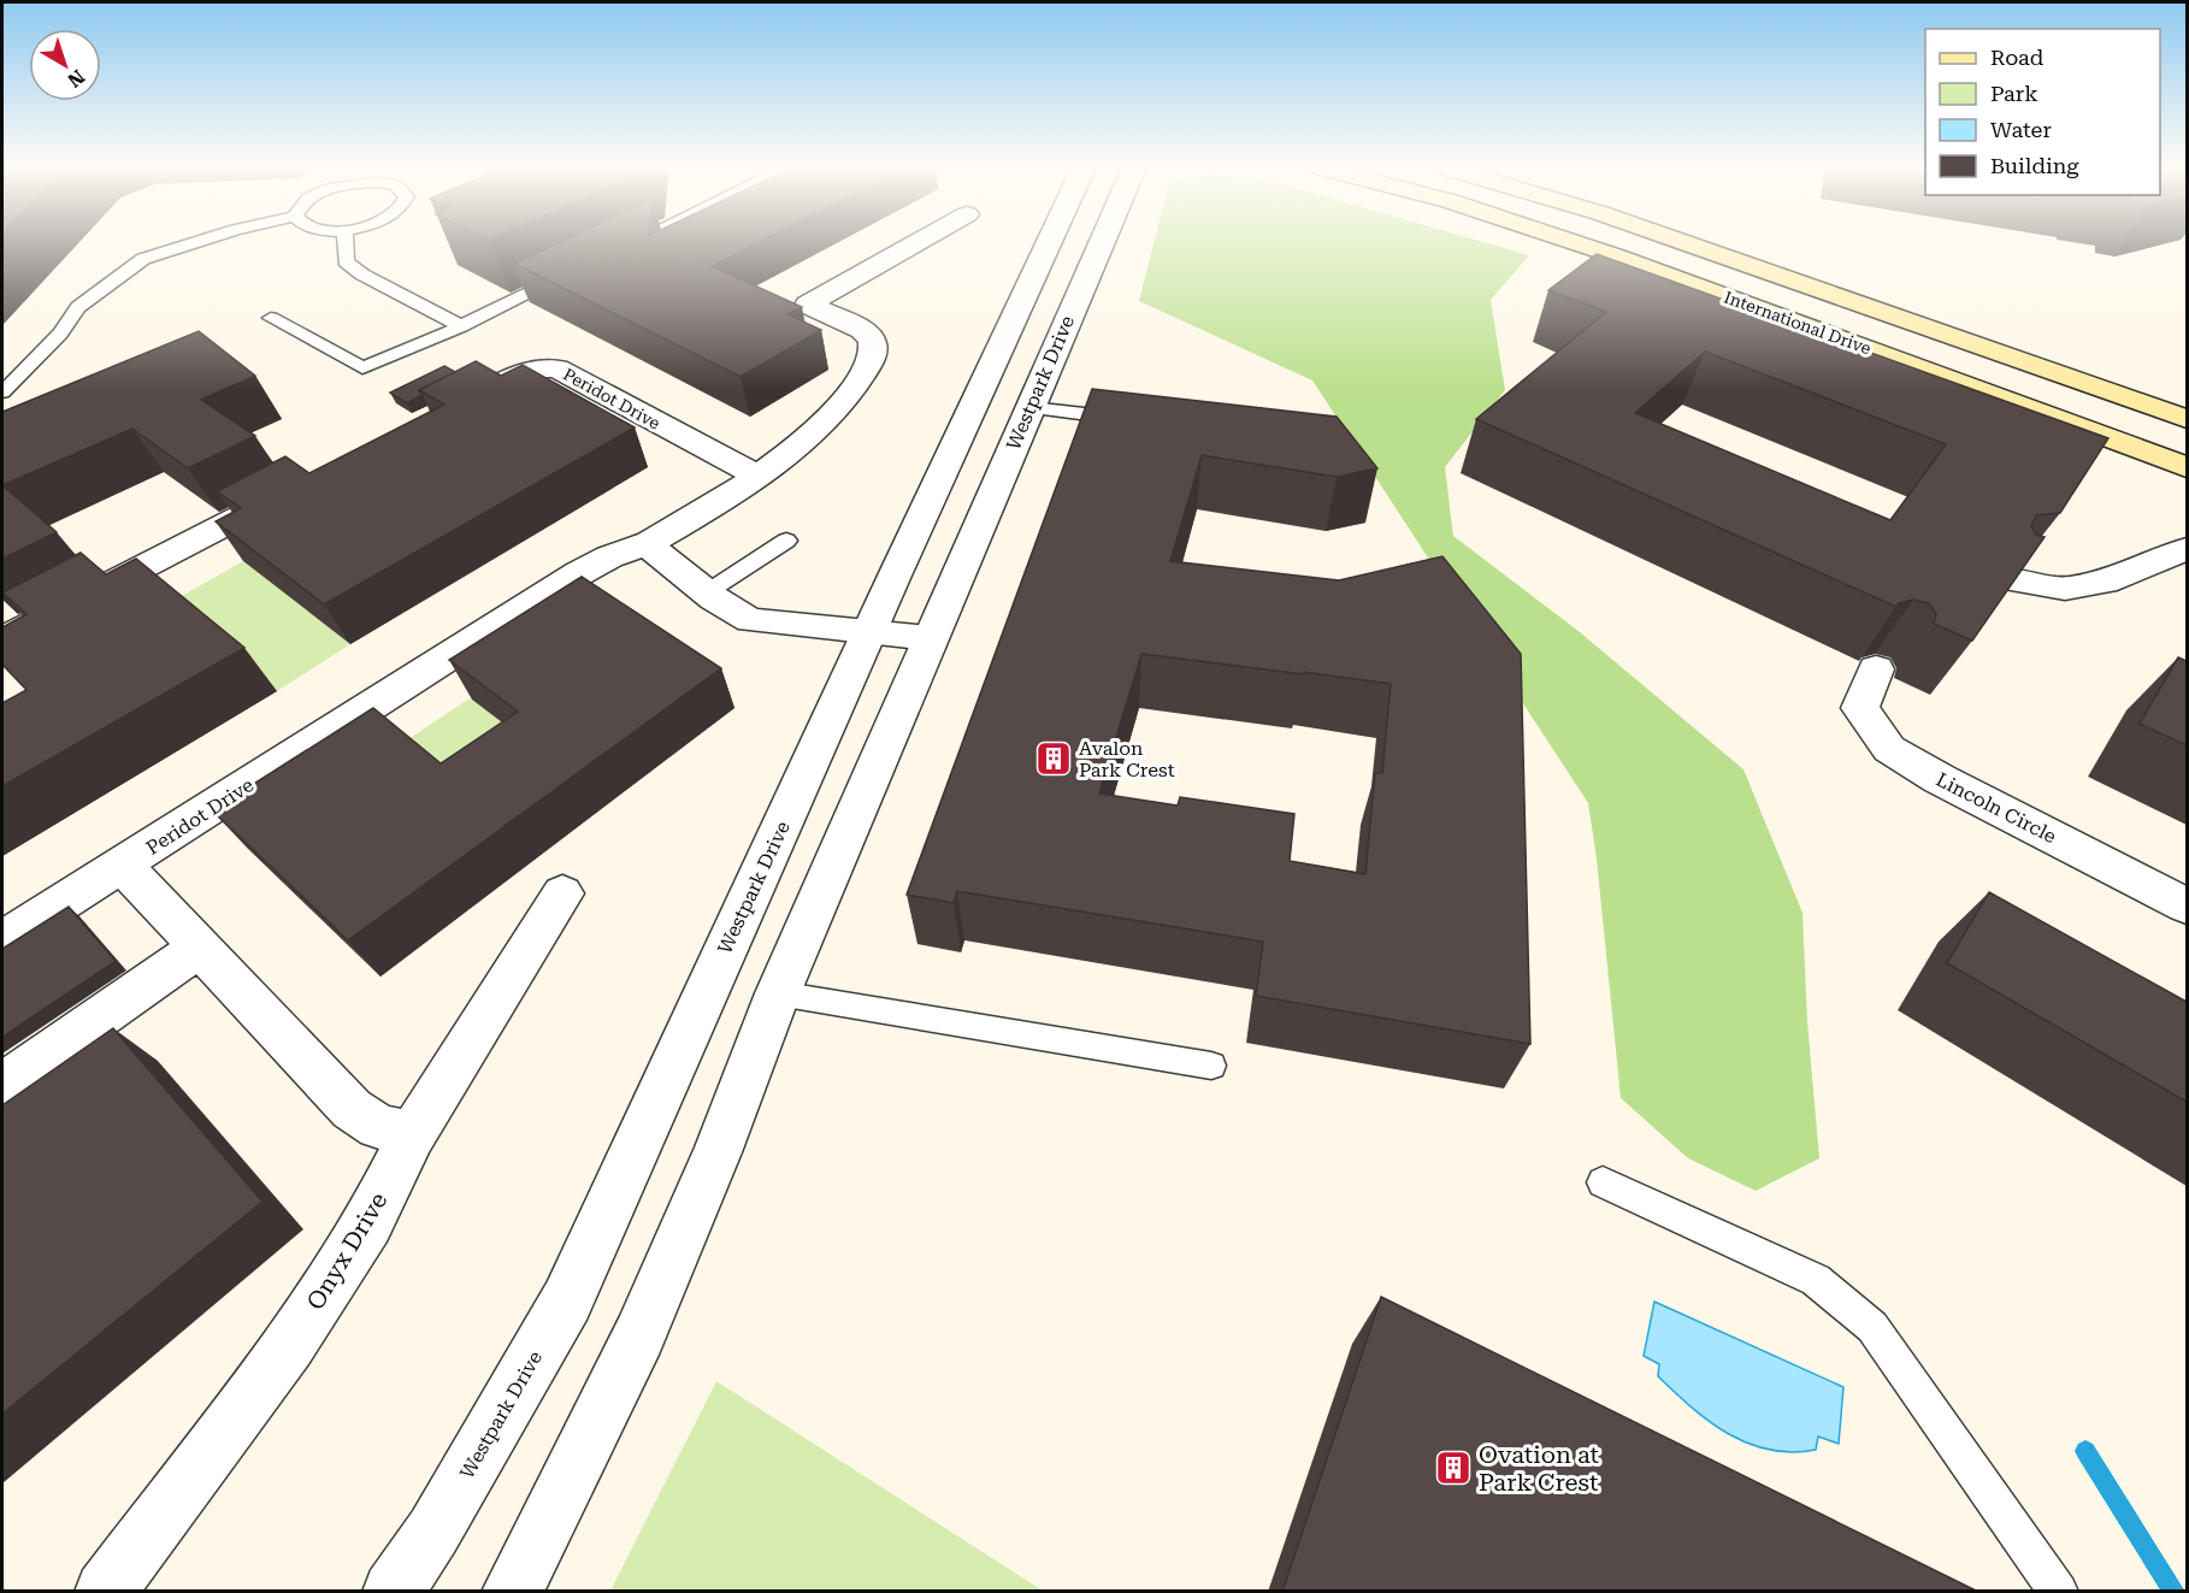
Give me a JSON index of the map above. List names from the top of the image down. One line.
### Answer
{"streets":{"main road":["International Drive"],"street":["Westpark Drive","Peridot Drive","Lincoln Circle","Onyx Drive"]},"crossings":[["Peridot Drive","Onyx Drive"]],"places":{"building":["Avalon Park Crest","Ovation at Park Crest"]},"legend":["Road","Park","Water","Building"],"north":"bottom right"}
